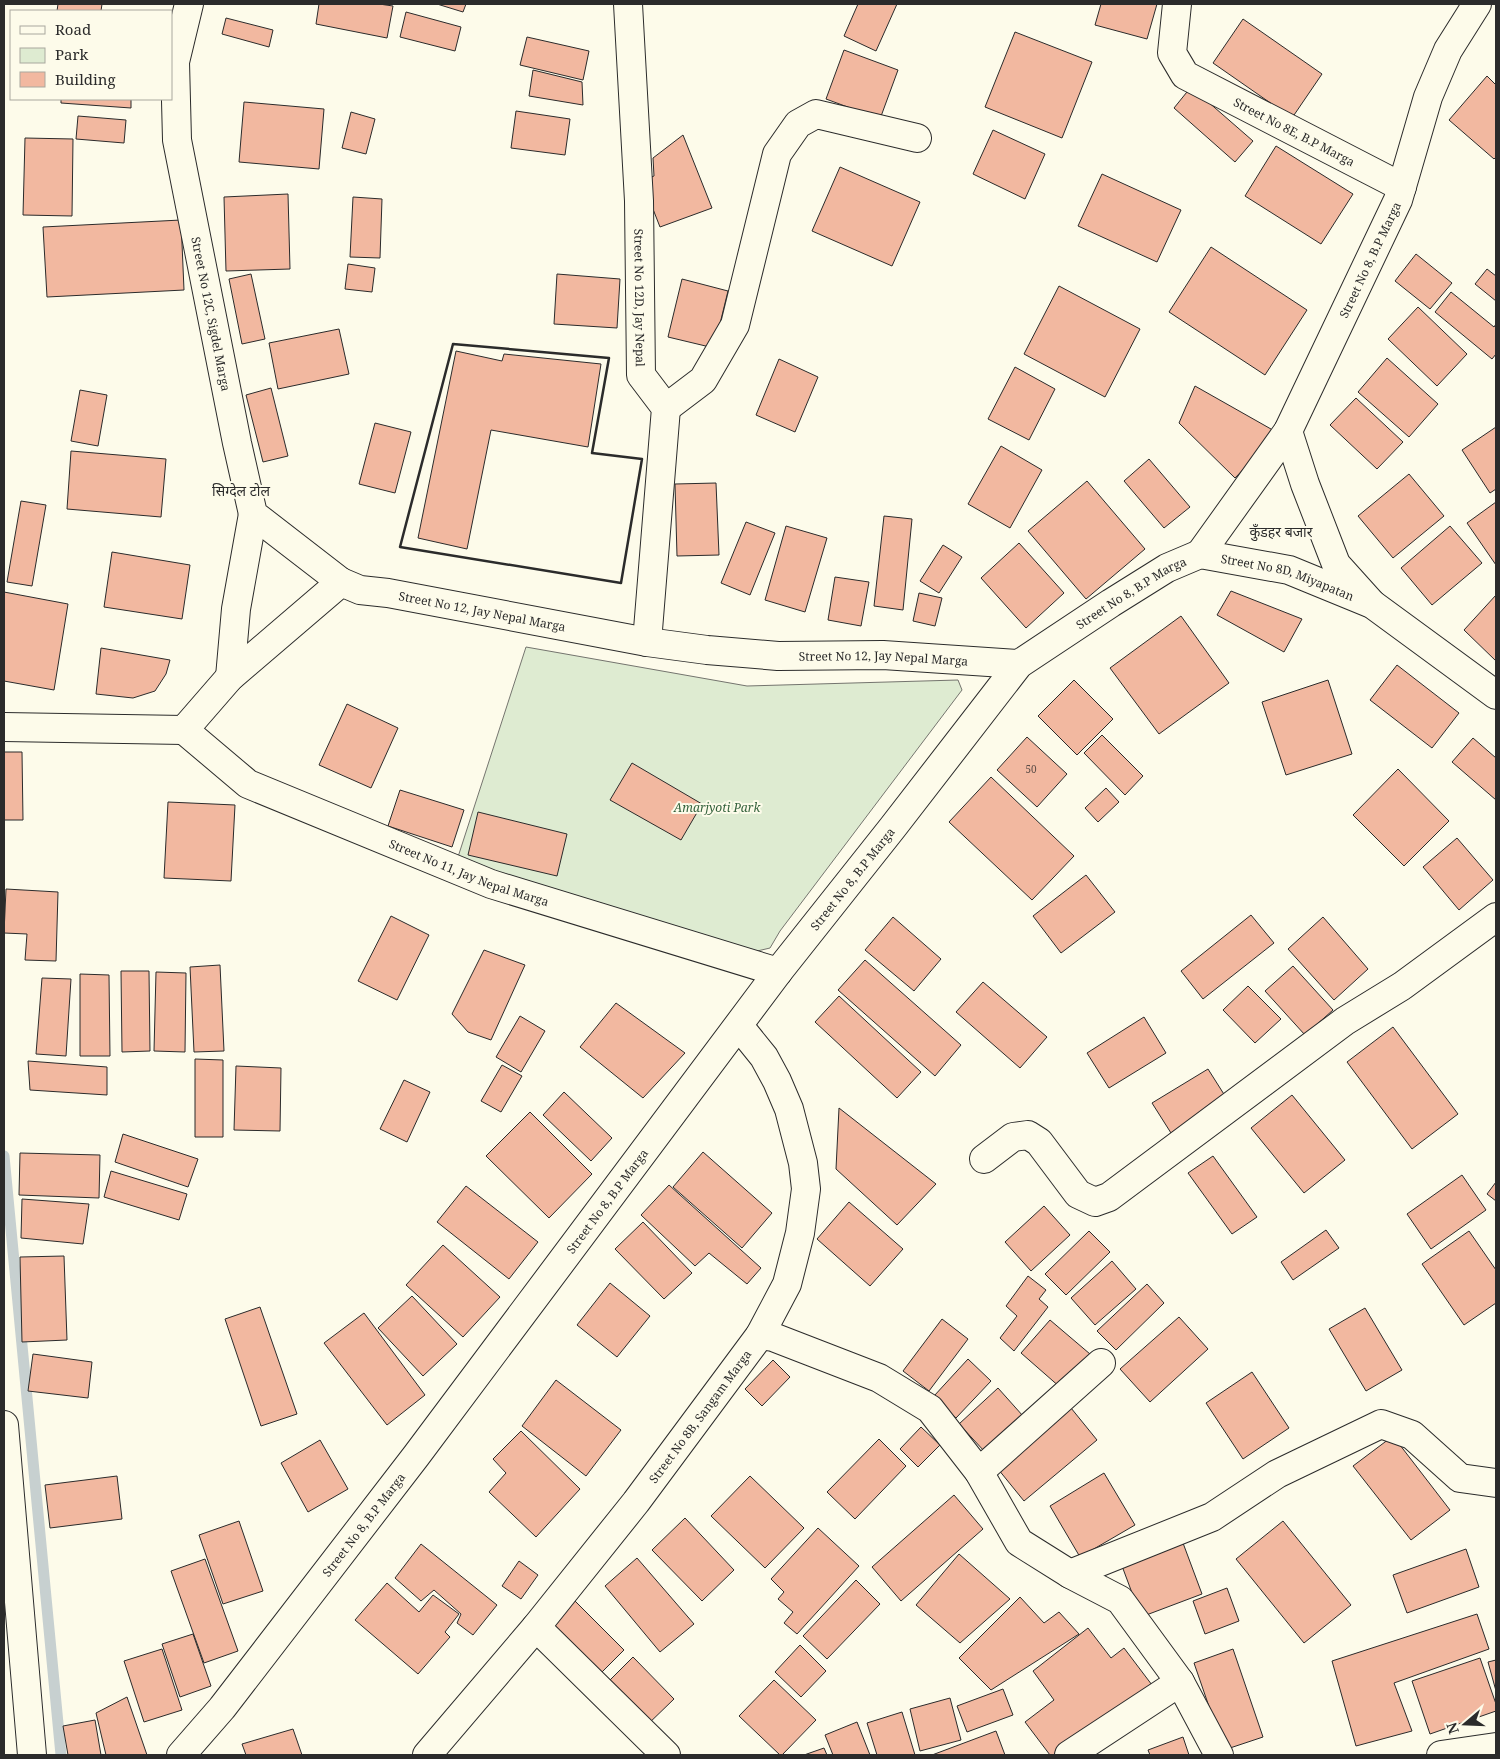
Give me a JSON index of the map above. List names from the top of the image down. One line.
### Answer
{"streets":{"street":["Street No 8E, B.P Marga","Street No 8, B.P Marga","Street No 12D, Jay Nepal","Street No 12C, Sigdel Marga","Street No 8D, Miyapatan","Street No 12, Jay Nepal Marga","Street No 11, Jay Nepal Marga","Street No 8B, Sangam Marga"]},"crossings":[["Street No 8E, B.P Marga","Street No 8, B.P Marga"],["Street No 8, B.P Marga","Street No 8D, Miyapatan"],["Street No 8, B.P Marga","Street No 12, Jay Nepal Marga"],["Street No 8, B.P Marga","Street No 11, Jay Nepal Marga"],["Street No 8, B.P Marga","Street No 8B, Sangam Marga"]],"districts":["सिग्देल टोल","कुँडहर बजार"],"parks":["Amarjyoti Park"],"house_numbers":["50"],"legend":["Road","Park","Building"],"north":"left"}
